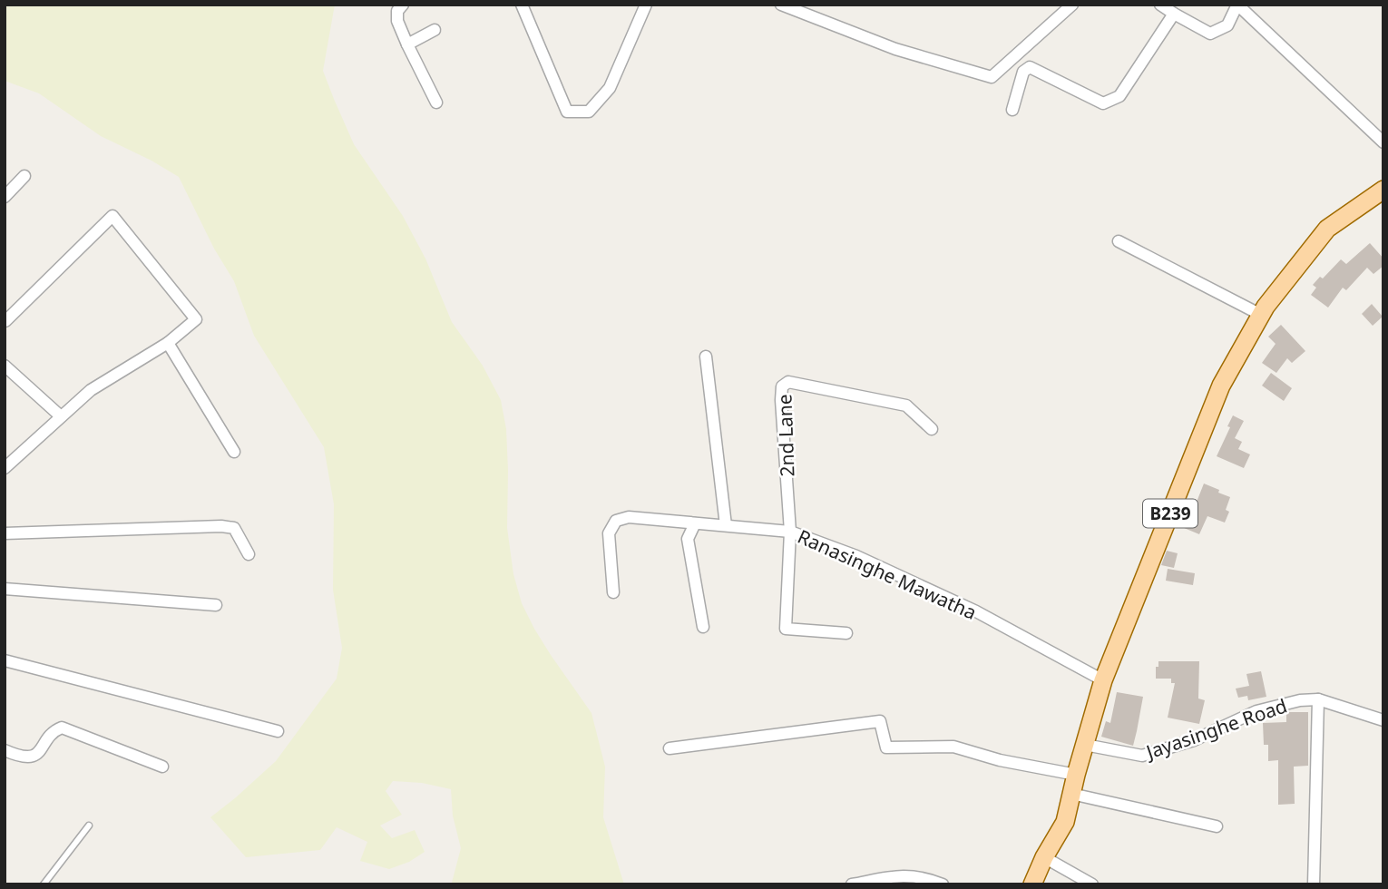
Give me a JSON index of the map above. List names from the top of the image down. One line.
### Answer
{"streets":{"main road":["B239"],"street":["2nd Lane","Ranasinghe Mawatha","Jayasinghe Road"]},"crossings":[["2nd Lane","Ranasinghe Mawatha"],["B239","Ranasinghe Mawatha"],["B239","Jayasinghe Road"]]}
